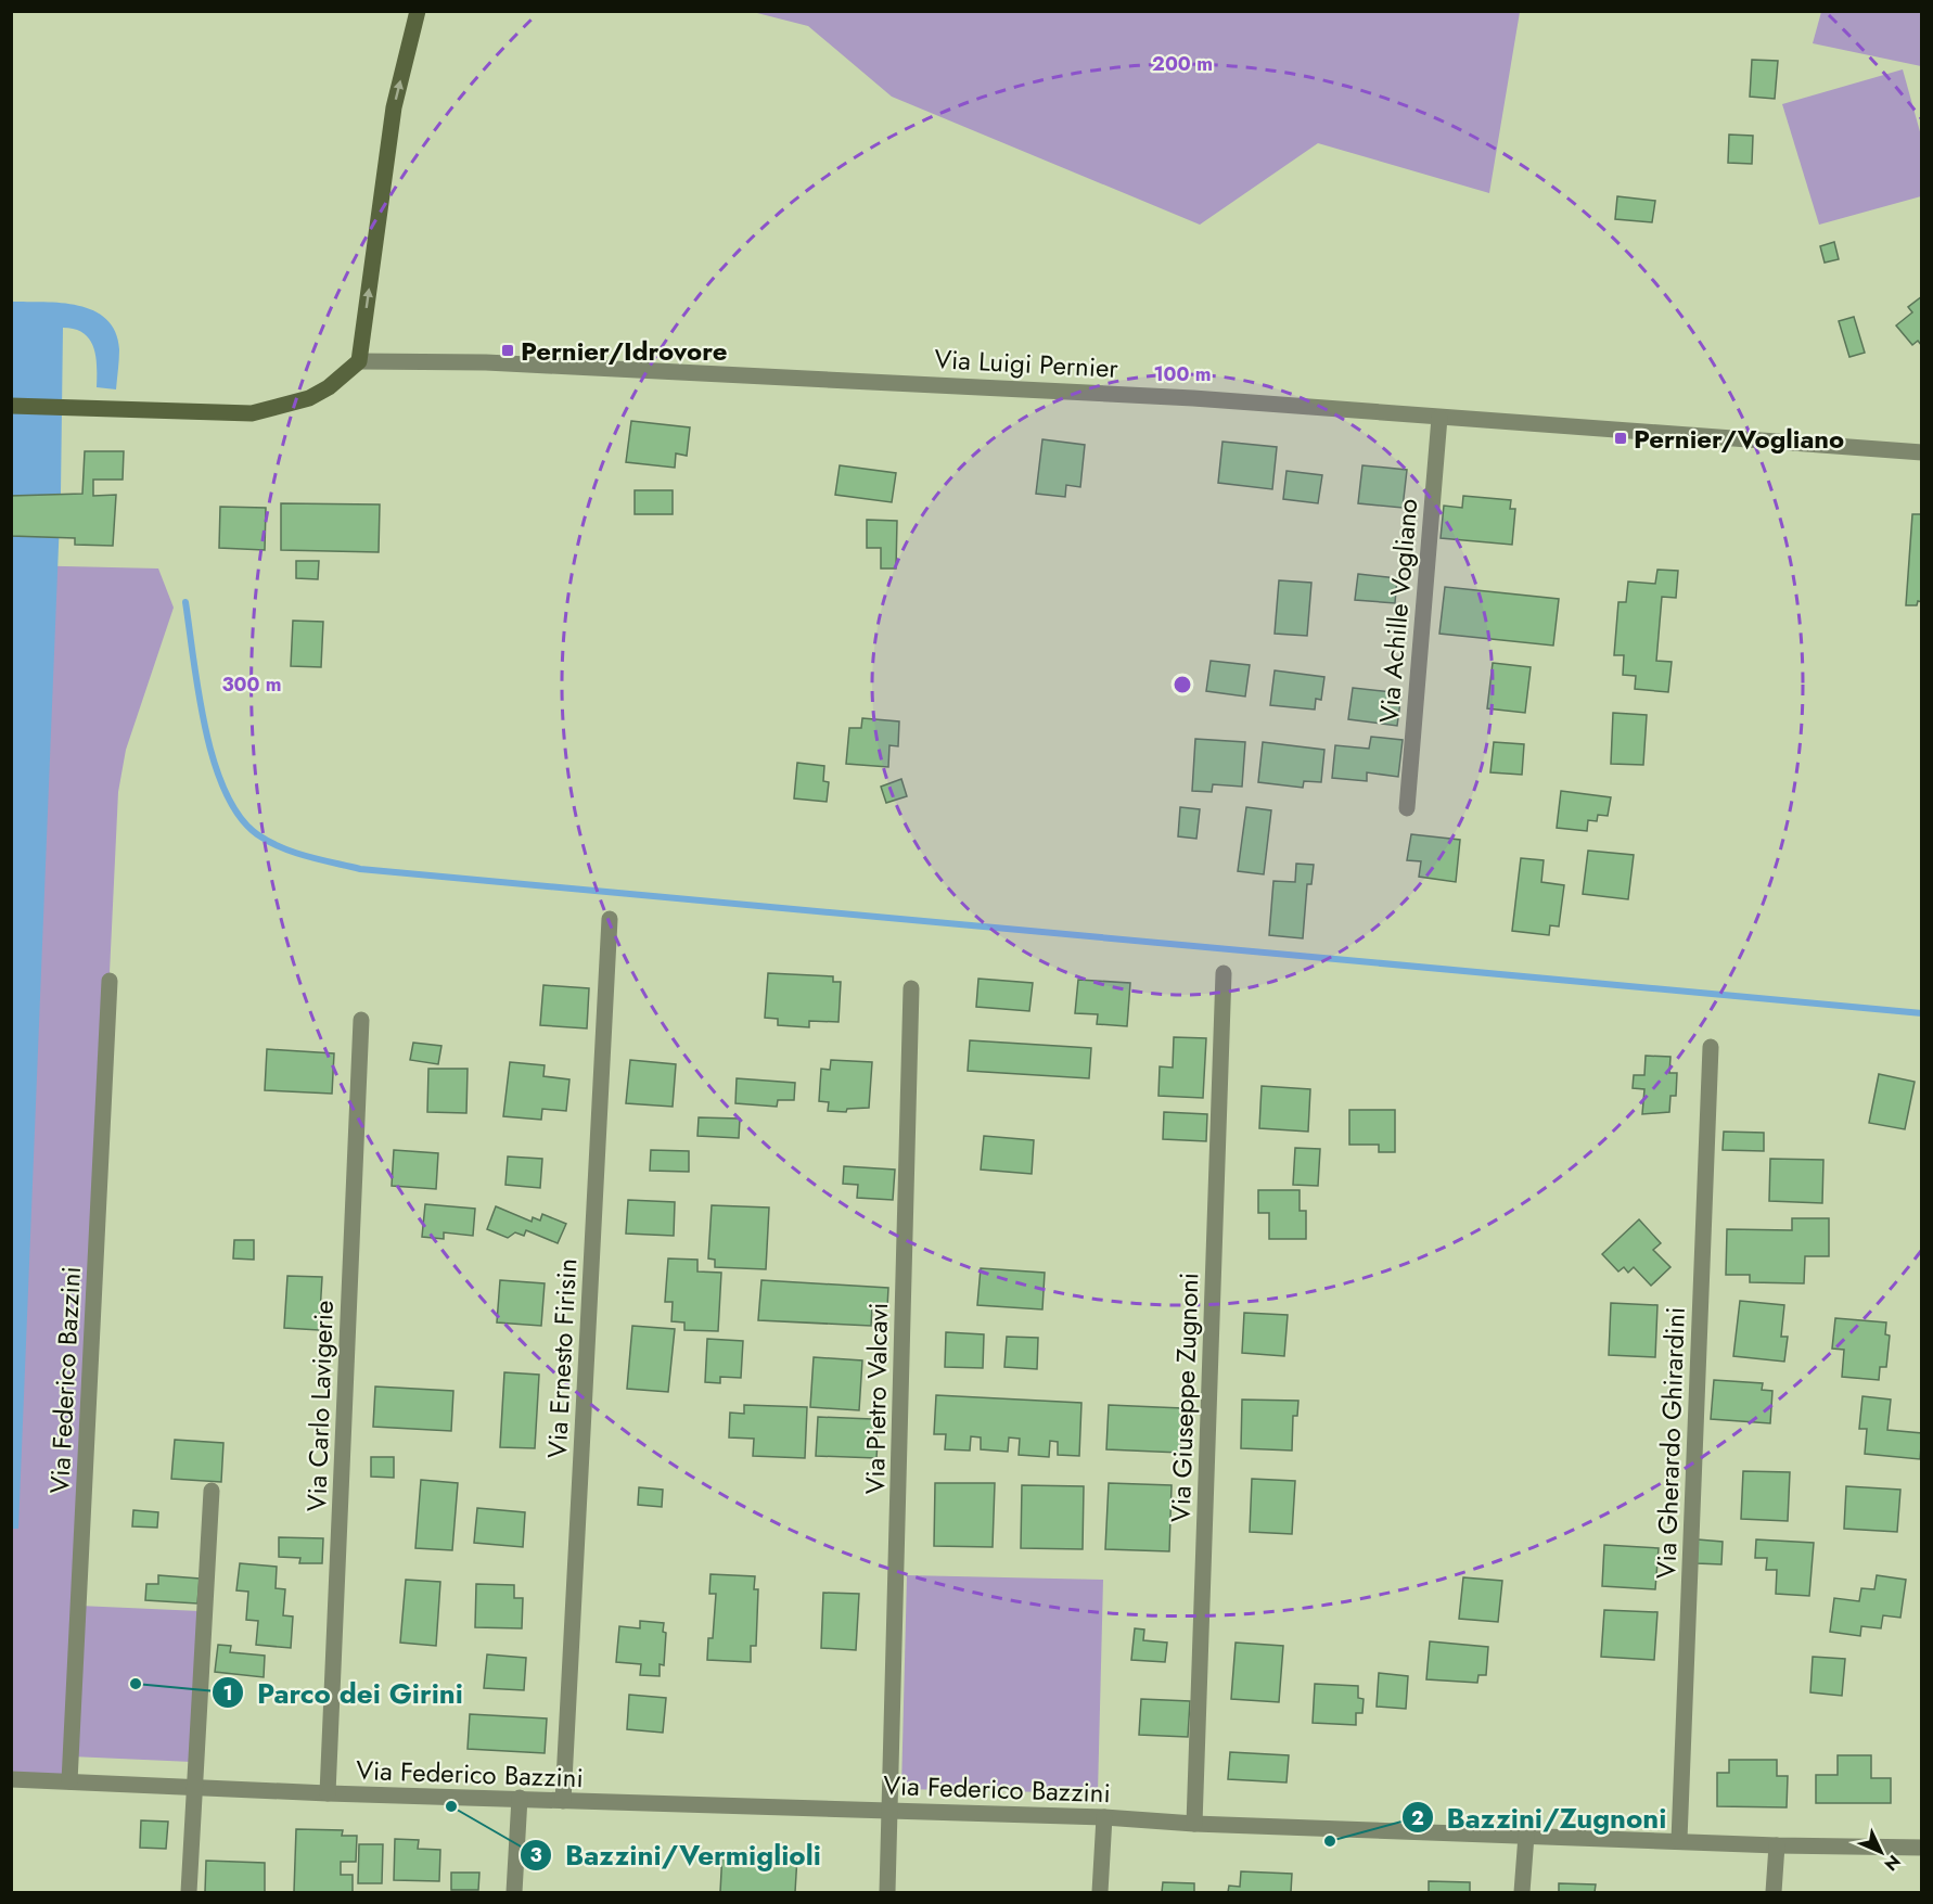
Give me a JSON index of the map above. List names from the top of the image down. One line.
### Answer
{"streets":{"street":["Via Luigi Pernier","Via Achille Vogliano","Via Ernesto Firisin","Via Federico Bazzini","Via Giuseppe Zugnoni","Via Pietro Valcavi","Via Carlo Lavigerie","Via Gherardo Ghirardini"]},"crossings":[["Via Luigi Pernier","Via Achille Vogliano"],["Via Ernesto Firisin","Via Federico Bazzini"],["Via Federico Bazzini","Via Giuseppe Zugnoni"],["Via Federico Bazzini","Via Pietro Valcavi"],["Via Federico Bazzini","Via Carlo Lavigerie"],["Via Federico Bazzini","Via Gherardo Ghirardini"]],"places":{"transit":["Pernier/Idrovore","Pernier/Vogliano"],"other":["Parco dei Girini","Bazzini/Vermiglioli","Bazzini/Zugnoni"]},"north":"bottom right","rings":["200 m","100 m","300 m"]}
